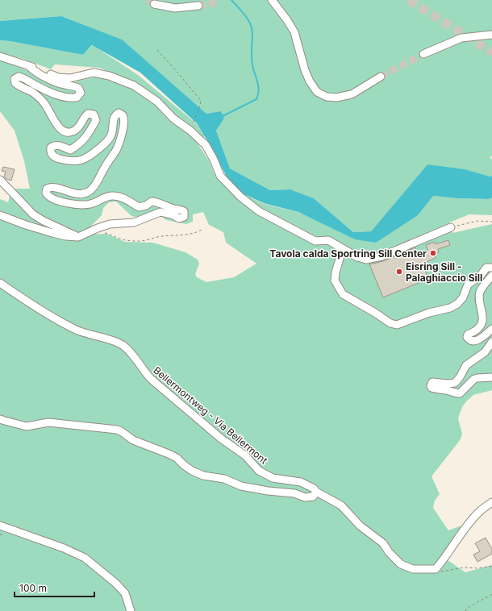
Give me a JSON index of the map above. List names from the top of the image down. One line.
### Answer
{"streets":{"street":["Bellermontweg - Via Bellermont"]},"places":["Tavola calda Sportring Sill Center","Eisring Sill - Palaghiaccio Sill"],"scale_bar":"100 m"}
